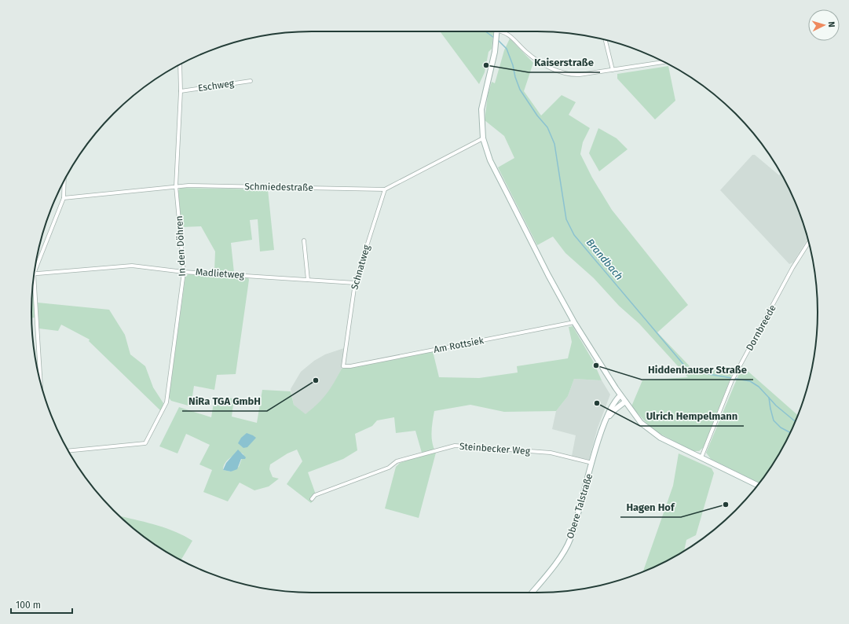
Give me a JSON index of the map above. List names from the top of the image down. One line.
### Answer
{"streets":{"main road":["Obere Talstraße"],"street":["Eschweg","Schmiedestraße","In den Döhren","Schnatweg","Madlietweg","Dornbreede","Am Rottsiek","Steinbecker Weg"]},"crossings":[["Eschweg","In den Döhren"],["Schmiedestraße","In den Döhren"],["Schmiedestraße","Schnatweg"],["In den Döhren","Madlietweg"],["Schnatweg","Madlietweg"],["Schnatweg","Am Rottsiek"],["Steinbecker Weg","Obere Talstraße"]],"water":["Brandbach"],"places":["Kaiserstraße","Hiddenhauser Straße","NiRa TGA GmbH","Ulrich Hempelmann","Hagen Hof"],"scale_bar":"100 m","north":"right"}
